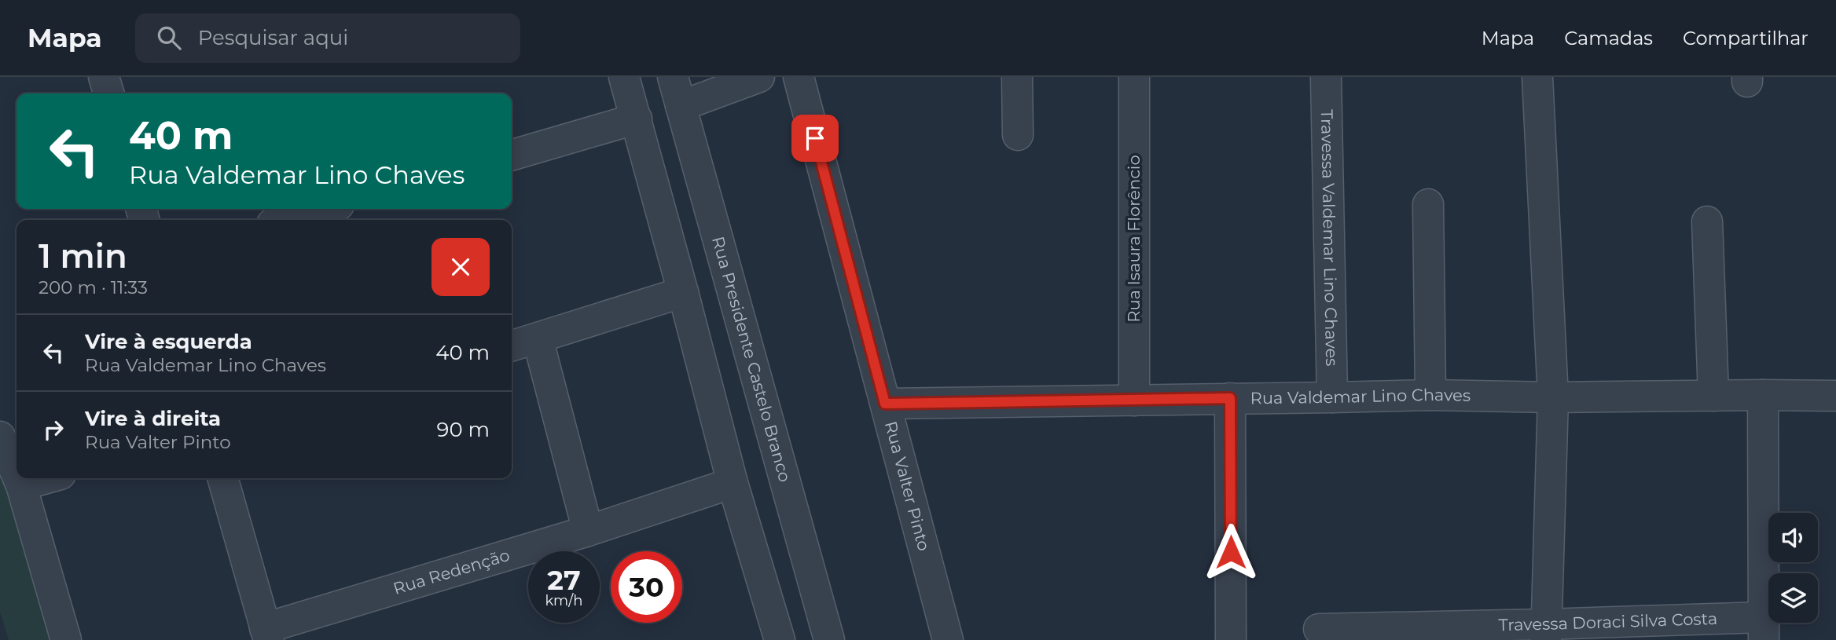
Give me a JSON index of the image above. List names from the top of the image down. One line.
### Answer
{"streets":{"street":["Travessa Valdemar Lino Chaves","Rua Isaura Florêncio","Rua Presidente Castelo Branco","Rua Valdemar Lino Chaves","Rua Valter Pinto","Rua Redenção","Travessa Doraci Silva Costa"]},"crossings":[["Travessa Valdemar Lino Chaves","Rua Valdemar Lino Chaves"],["Rua Isaura Florêncio","Rua Valdemar Lino Chaves"],["Rua Valdemar Lino Chaves","Rua Valter Pinto"]],"page":{"header":"Mapa","search":"Pesquisar aqui","nav":["Mapa","Camadas","Compartilhar"],"turn":["40 m","Rua Valdemar Lino Chaves"],"heading":["1 min","200 m · 11:33"],"list":[{"name":"Vire à esquerda","note":"Rua Valdemar Lino Chaves","value":"40 m"},{"name":"Vire à direita","note":"Rua Valter Pinto","value":"90 m"}],"speed":"27 km/h","limit":"30"}}
